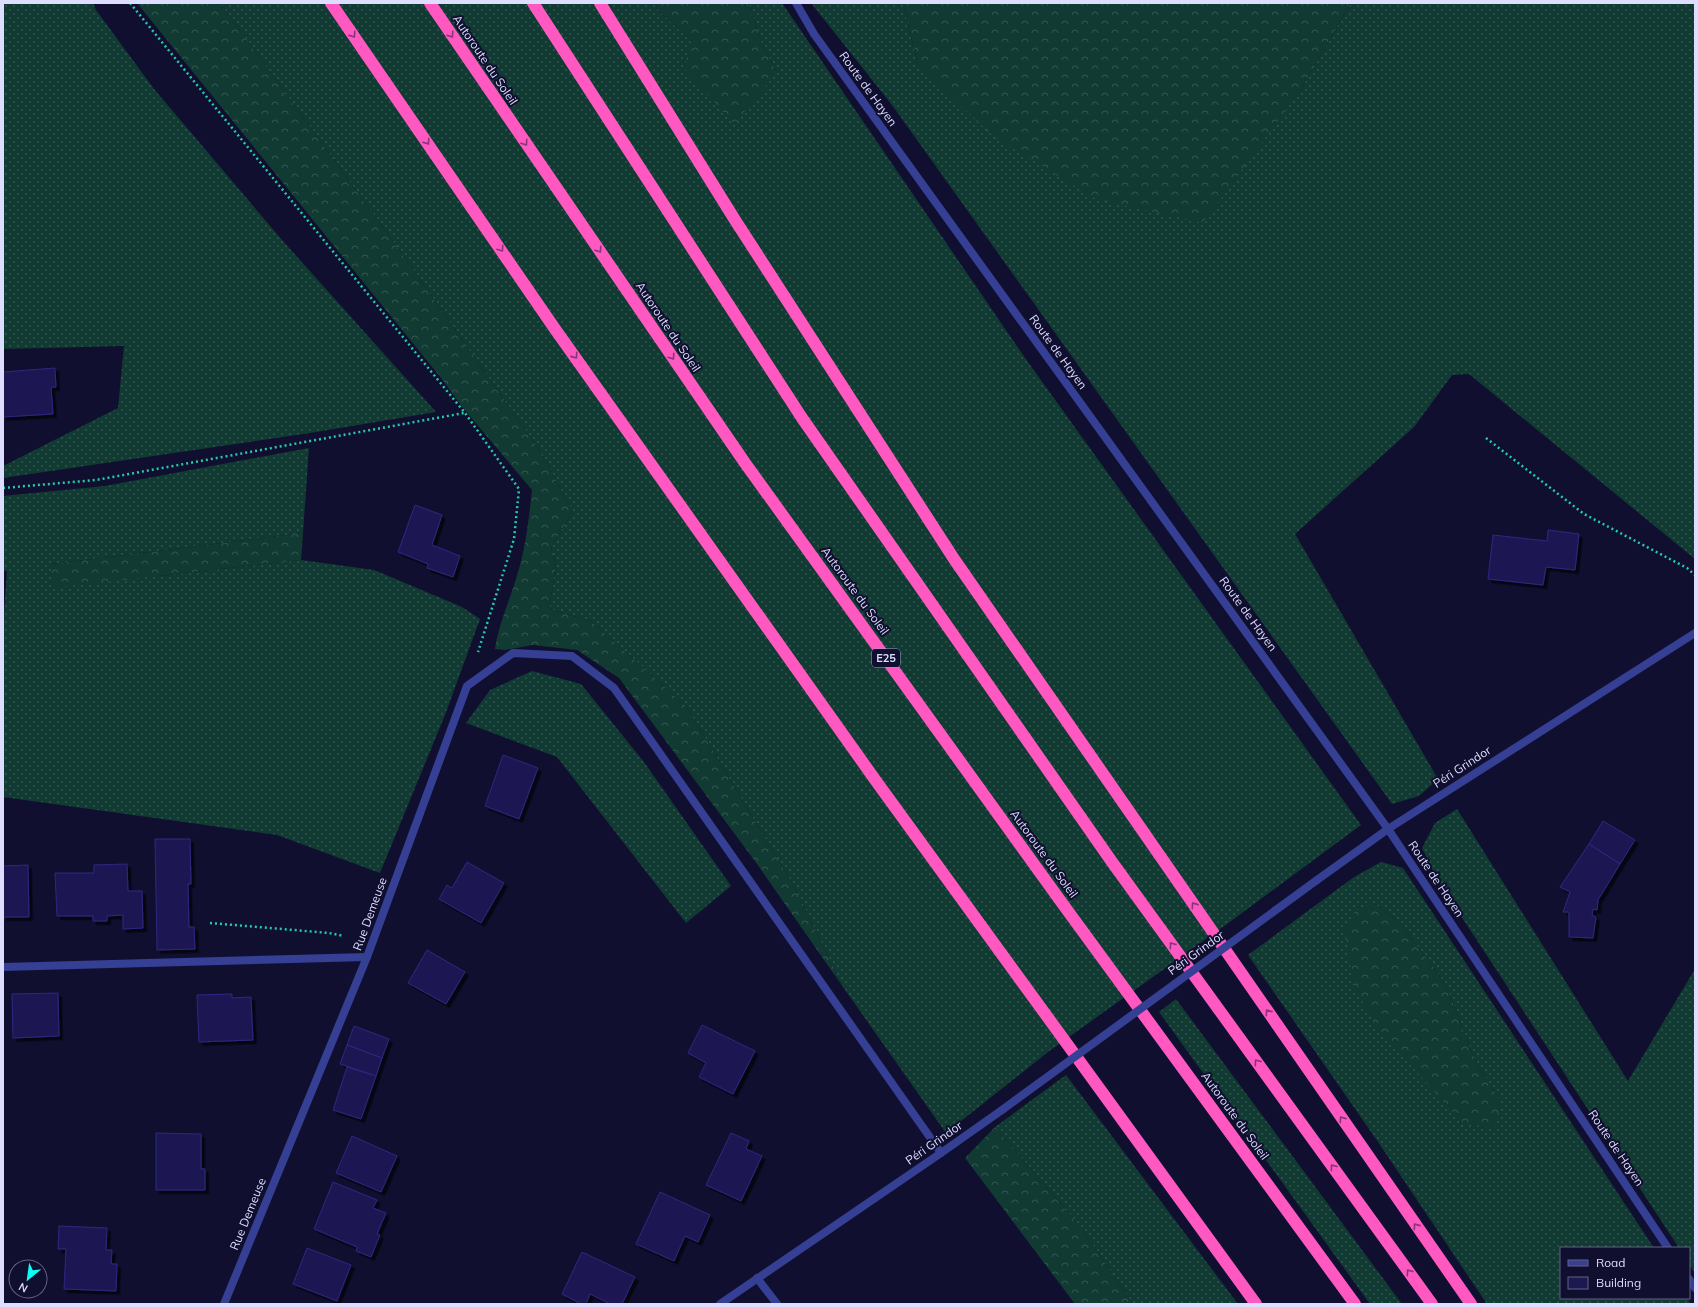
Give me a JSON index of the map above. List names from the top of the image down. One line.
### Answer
{"streets":{"highway":["Autoroute du Soleil","E25"],"street":["Route de Hayen","Péri Grindor","Rue Demeuse"]},"crossings":[["Route de Hayen","Péri Grindor"]],"legend":["Road","Building"],"north":"bottom left"}
